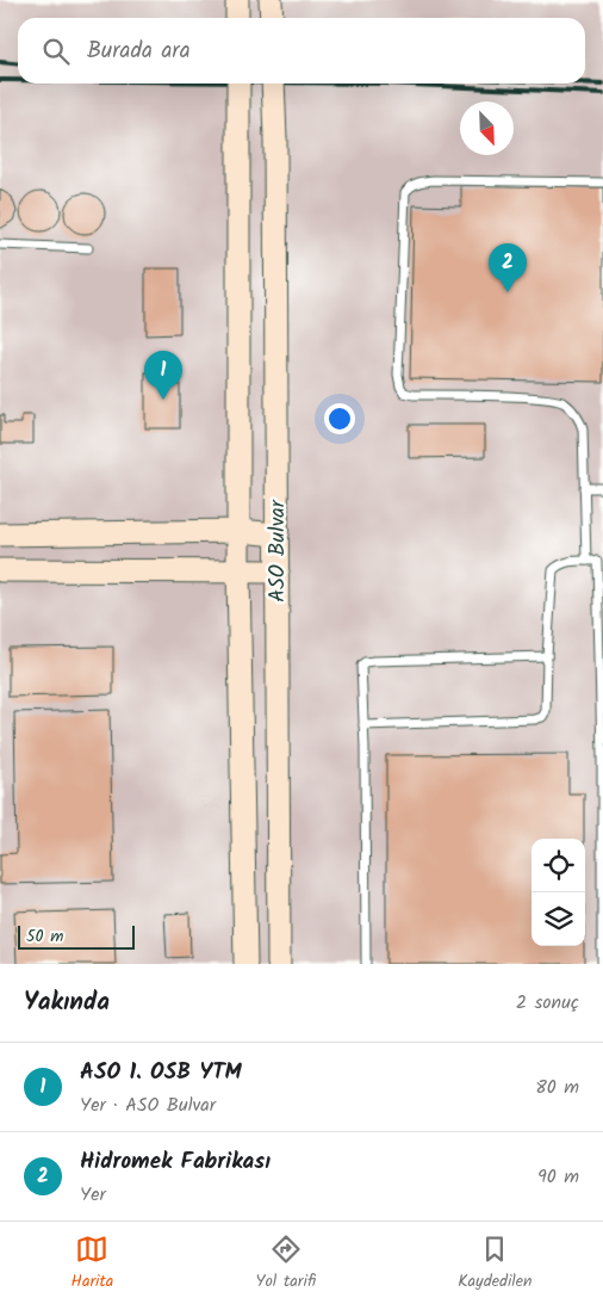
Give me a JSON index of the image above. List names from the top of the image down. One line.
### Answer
{"streets":{"street":["ASO Bulvar"]},"scale_bar":"50 m","north":"bottom right","page":{"search":"Burada ara","pins":["2","1"],"scale":"50 m","heading":["Yakında","2 sonuç"],"list":[{"mark":"1","name":"ASO 1. OSB YTM","note":"Yer · ASO Bulvar","value":"80 m"},{"mark":"2","name":"Hidromek Fabrikası","note":"Yer","value":"90 m"}],"nav":["Harita","Yol tarifi","Kaydedilen"]}}
